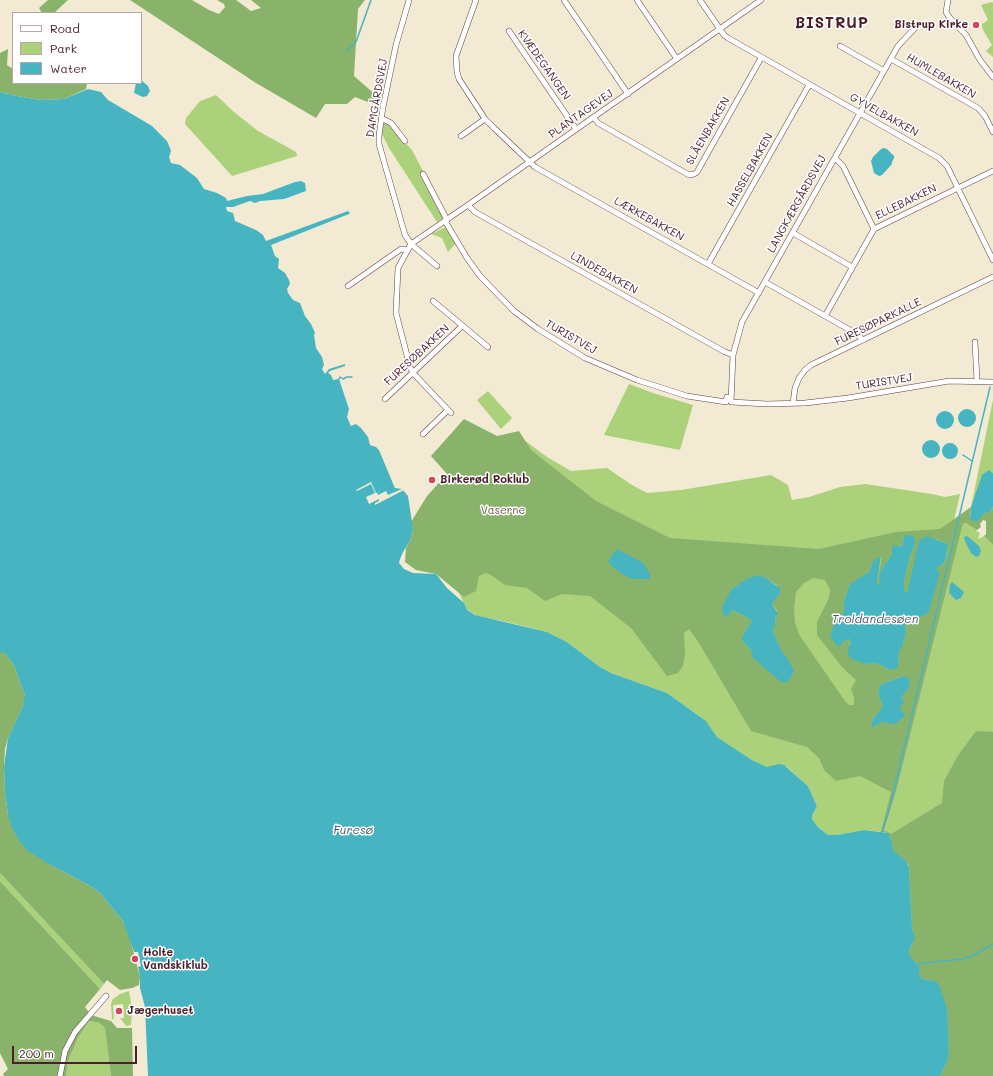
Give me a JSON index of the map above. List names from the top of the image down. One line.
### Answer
{"streets":{"street":["KVÆDEGANGEN","HUMLEBAKKEN","DAMGÅRDSVEJ","PLANTAGEVEJ","GYVELBAKKEN","SLÅENBAKKEN","HASSELBAKKEN","ELLEBAKKEN","LANGKÆRGÅRDSVEJ","LÆRKEBAKKEN","LINDEBAKKEN","FURESØPARKALLE","TURISTVEJ","FURESØBAKKEN"]},"crossings":[["KVÆDEGANGEN","PLANTAGEVEJ"],["HUMLEBAKKEN","LANGKÆRGÅRDSVEJ"],["DAMGÅRDSVEJ","PLANTAGEVEJ"],["PLANTAGEVEJ","GYVELBAKKEN"],["PLANTAGEVEJ","SLÅENBAKKEN"],["PLANTAGEVEJ","LÆRKEBAKKEN"],["PLANTAGEVEJ","LINDEBAKKEN"],["PLANTAGEVEJ","TURISTVEJ"],["PLANTAGEVEJ","FURESØBAKKEN"],["GYVELBAKKEN","SLÅENBAKKEN"],["GYVELBAKKEN","HASSELBAKKEN"],["GYVELBAKKEN","ELLEBAKKEN"],["GYVELBAKKEN","LANGKÆRGÅRDSVEJ"],["HASSELBAKKEN","LÆRKEBAKKEN"],["LANGKÆRGÅRDSVEJ","LÆRKEBAKKEN"],["LANGKÆRGÅRDSVEJ","LINDEBAKKEN"],["LANGKÆRGÅRDSVEJ","TURISTVEJ"],["FURESØPARKALLE","TURISTVEJ"]],"districts":["BISTRUP"],"water":["Troldandesøen","Furesø"],"parks":["Vaserne"],"places":["Bistrup Kirke","Birkerød Roklub","Holte Vandskiklub","Jægerhuset"],"legend":["Road","Park","Water"],"scale_bar":"200 m"}
